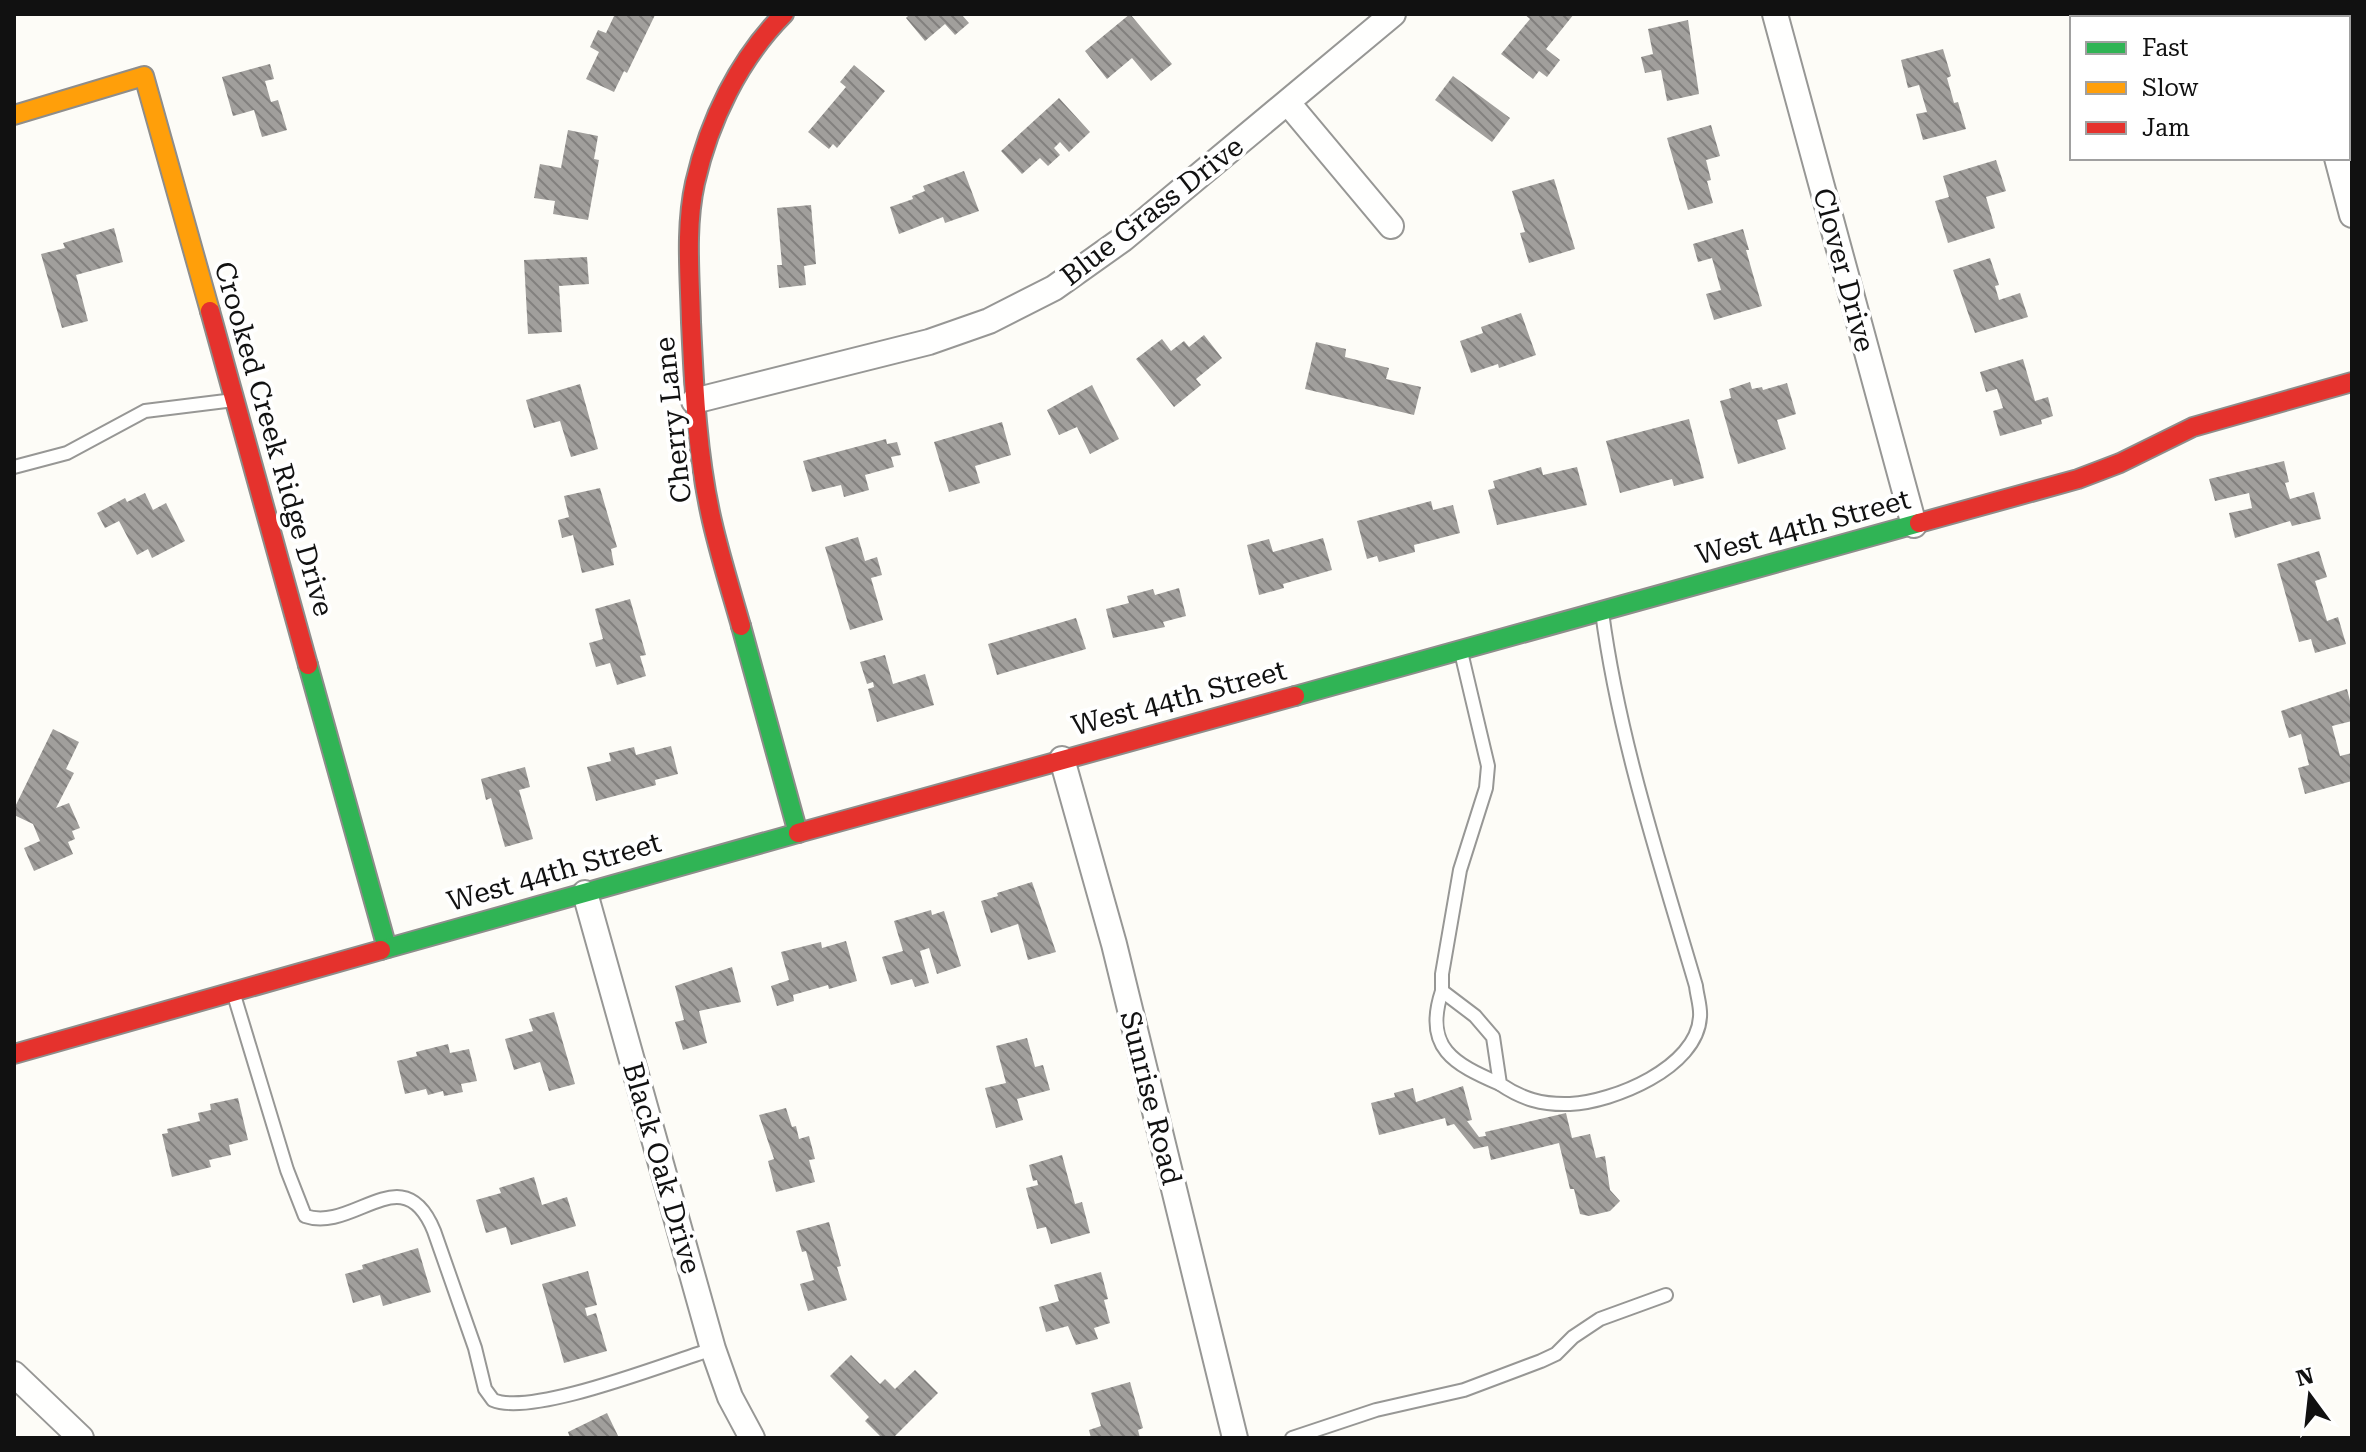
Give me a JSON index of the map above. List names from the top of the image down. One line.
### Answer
{"streets":{"street":["Blue Grass Drive","Clover Drive","Cherry Lane","Crooked Creek Ridge Drive","West 44th Street","Sunrise Road","Black Oak Drive"]},"crossings":[["Blue Grass Drive","Cherry Lane"],["Clover Drive","West 44th Street"],["Cherry Lane","West 44th Street"],["Crooked Creek Ridge Drive","West 44th Street"],["West 44th Street","Sunrise Road"],["West 44th Street","Black Oak Drive"]],"legend":["Fast","Slow","Jam"],"north":"top"}
